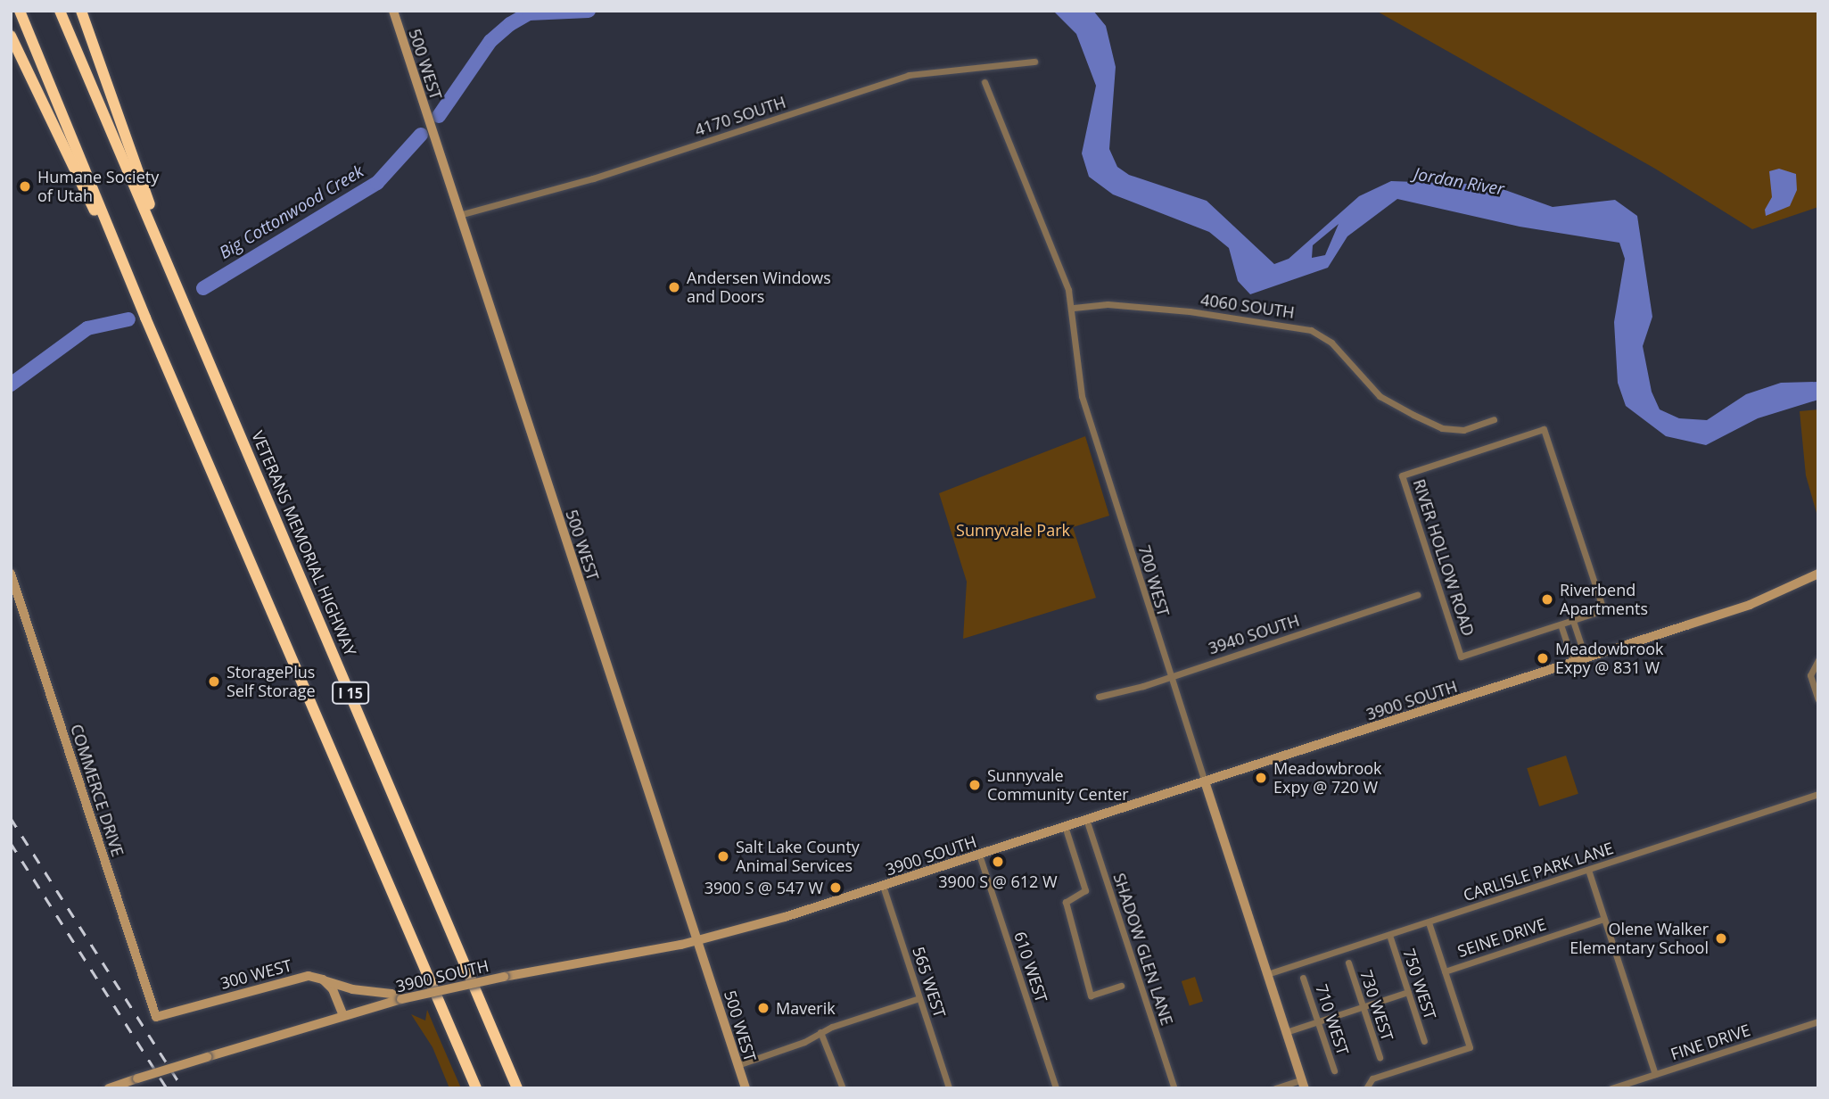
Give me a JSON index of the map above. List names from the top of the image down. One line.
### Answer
{"streets":{"highway":["VETERANS MEMORIAL HIGHWAY","I 15"],"main road":["500 WEST","700 WEST","3900 SOUTH","COMMERCE DRIVE","300 WEST"],"street":["4170 SOUTH","4060 SOUTH","RIVER HOLLOW ROAD","3940 SOUTH","CARLISLE PARK LANE","SEINE DRIVE","SHADOW GLEN LANE","610 WEST","565 WEST","750 WEST","730 WEST","710 WEST","FINE DRIVE"]},"crossings":[["500 WEST","4170 SOUTH"],["500 WEST","3900 SOUTH"],["4060 SOUTH","700 WEST"],["700 WEST","3940 SOUTH"],["700 WEST","3900 SOUTH"],["700 WEST","CARLISLE PARK LANE"],["3900 SOUTH","SHADOW GLEN LANE"],["3900 SOUTH","610 WEST"],["3900 SOUTH","300 WEST"],["3900 SOUTH","565 WEST"],["COMMERCE DRIVE","300 WEST"],["CARLISLE PARK LANE","750 WEST"]],"water":["Jordan River","Big Cottonwood Creek"],"parks":["Sunnyvale Park"],"places":["Humane Society of Utah","Andersen Windows and Doors","Riverbend Apartments","Meadowbrook Expy @ 831 W","StoragePlus Self Storage","Meadowbrook Expy @ 720 W","Sunnyvale Community Center","Salt Lake County Animal Services","3900 S @ 612 W","3900 S @ 547 W","Olene Walker Elementary School","Maverik"]}
